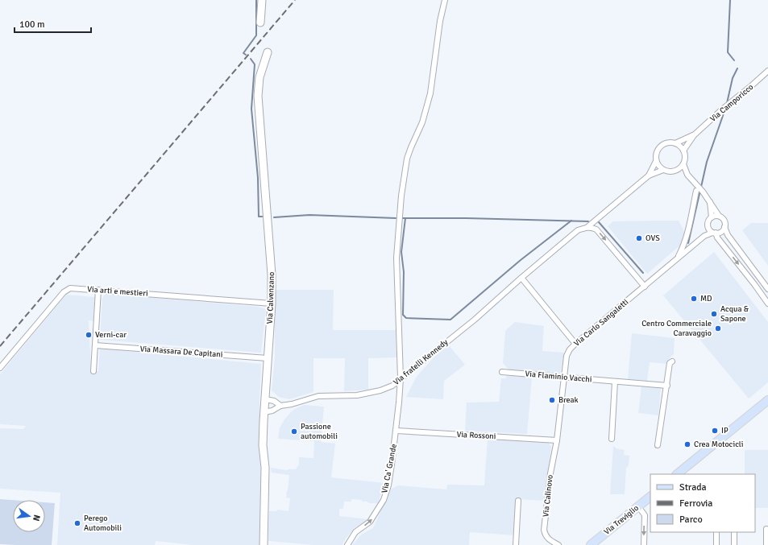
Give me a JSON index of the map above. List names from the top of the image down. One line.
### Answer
{"streets":{"main road":["Via Treviglio"],"street":["Via Camporicco","Via arti e mestieri","Via Calvenzano","Via Carlo Sangaletti","Via Massara De Capitani","Via fratelli Kennedy","Via Flaminio Vacchi","Via Rossoni","Via Ca' Grande","Via Calinovo"]},"crossings":[["Via arti e mestieri","Via Calvenzano"],["Via Calvenzano","Via Massara De Capitani"],["Via Calvenzano","Via fratelli Kennedy"],["Via Carlo Sangaletti","Via Flaminio Vacchi"],["Via Carlo Sangaletti","Via Rossoni"],["Via Carlo Sangaletti","Via Calinovo"],["Via fratelli Kennedy","Via Ca' Grande"],["Via Rossoni","Via Ca' Grande"],["Via Rossoni","Via Calinovo"]],"places":["OVS","MD","Acqua & Sapone","Centro Commerciale Caravaggio","Verni-car","Break","IP","Passione automobili","Crea Motocicli","Perego Automobili"],"legend":["Strada","Ferrovia","Parco"],"scale_bar":"100 m","north":"right"}
